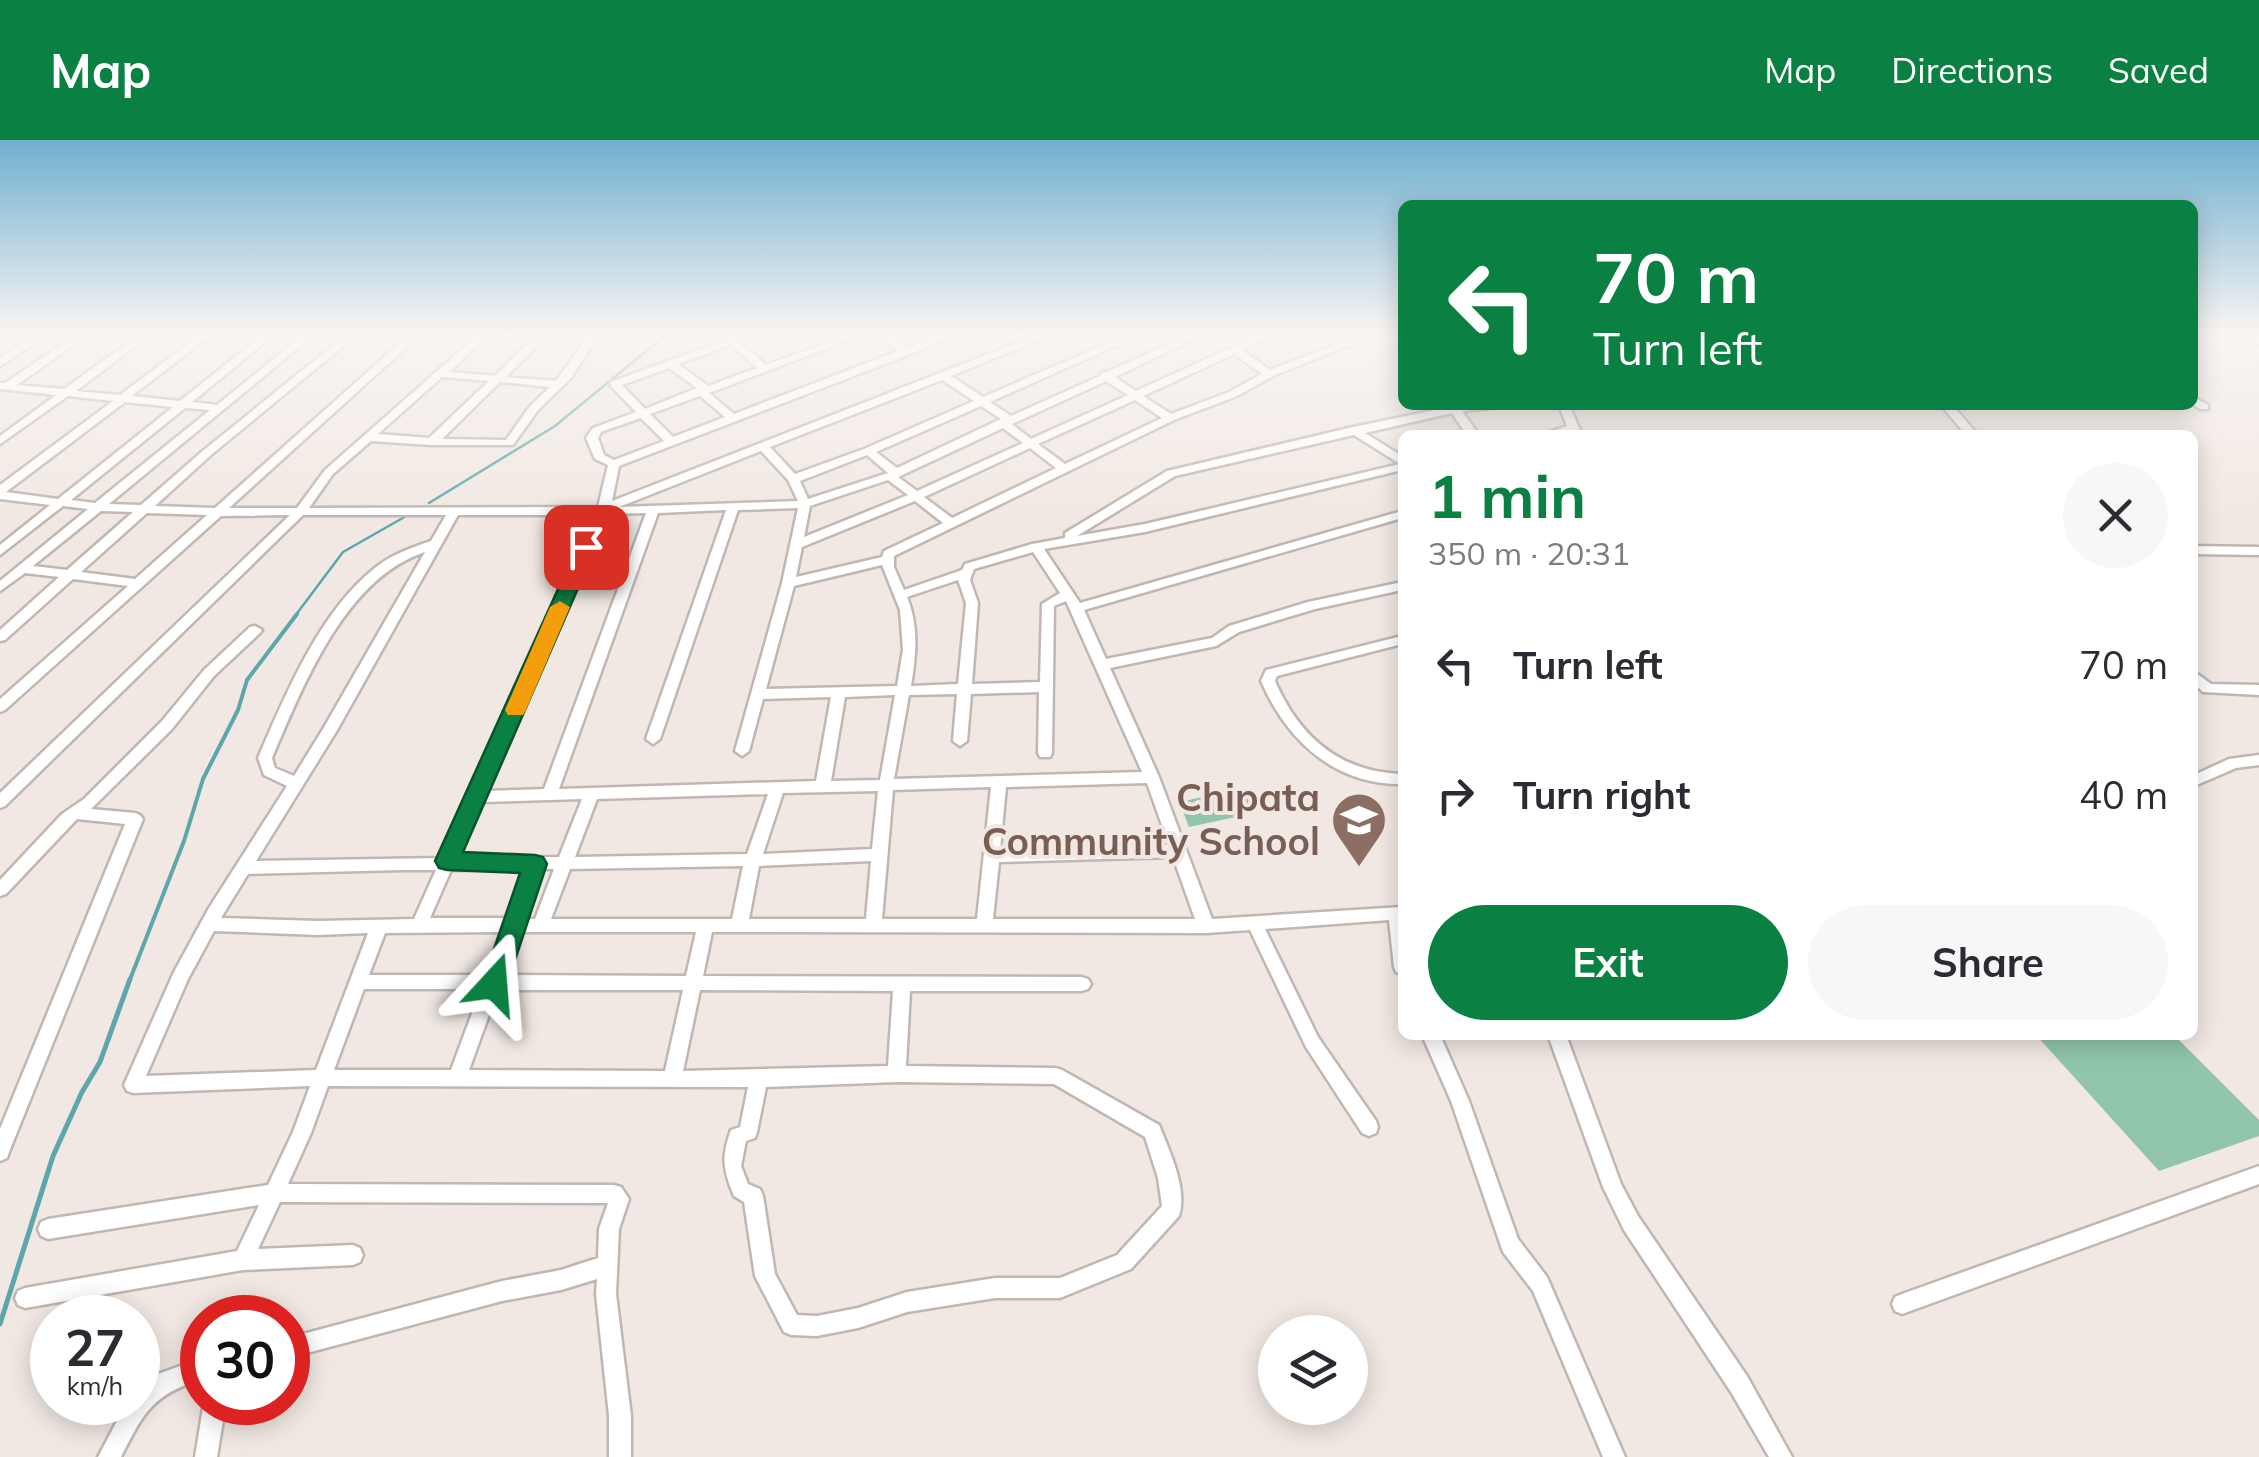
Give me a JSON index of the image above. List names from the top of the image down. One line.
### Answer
{"places":{"school or university":["Chipata Community School"]},"page":{"header":"Map","nav":["Map","Directions","Saved"],"turn":["70 m","Turn left"],"heading":["1 min","350 m · 20:31"],"list":[{"name":"Turn left","value":"70 m"},{"name":"Turn right","value":"40 m"}],"buttons":["Exit","Share"],"speed":"27 km/h","limit":"30"}}
